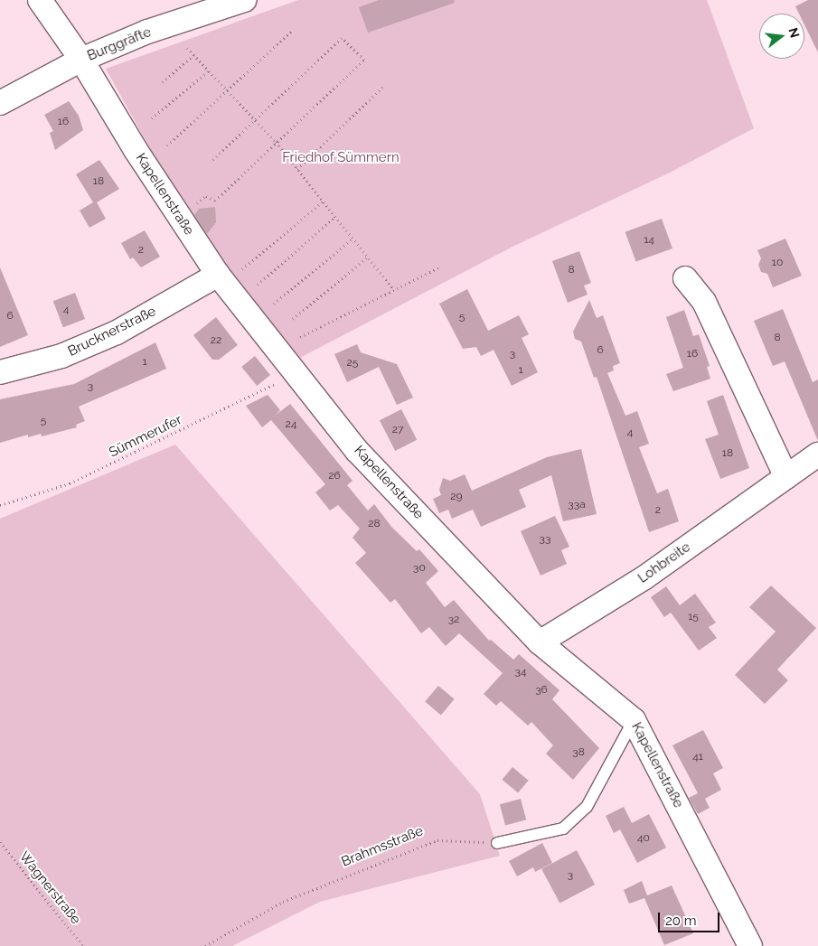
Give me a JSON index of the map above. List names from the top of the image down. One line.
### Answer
{"streets":{"street":["Burggräfte","Kapellenstraße","Brucknerstraße","Lohbreite"],"path":["Sümmerufer","Brahmsstraße","Wagnerstraße"]},"crossings":[["Burggräfte","Kapellenstraße"],["Kapellenstraße","Brucknerstraße"],["Kapellenstraße","Sümmerufer"],["Kapellenstraße","Lohbreite"]],"parks":["Friedhof Sümmern"],"house_numbers":["16","18","14","2","10","8","4","6","5","8","22","6","3","16","1","25","1","3","5","24","27","4","18","26","29","33a","2","28","33","30","15","32","34","36","38","41","40","3"],"scale_bar":"20 m","north":"right"}
